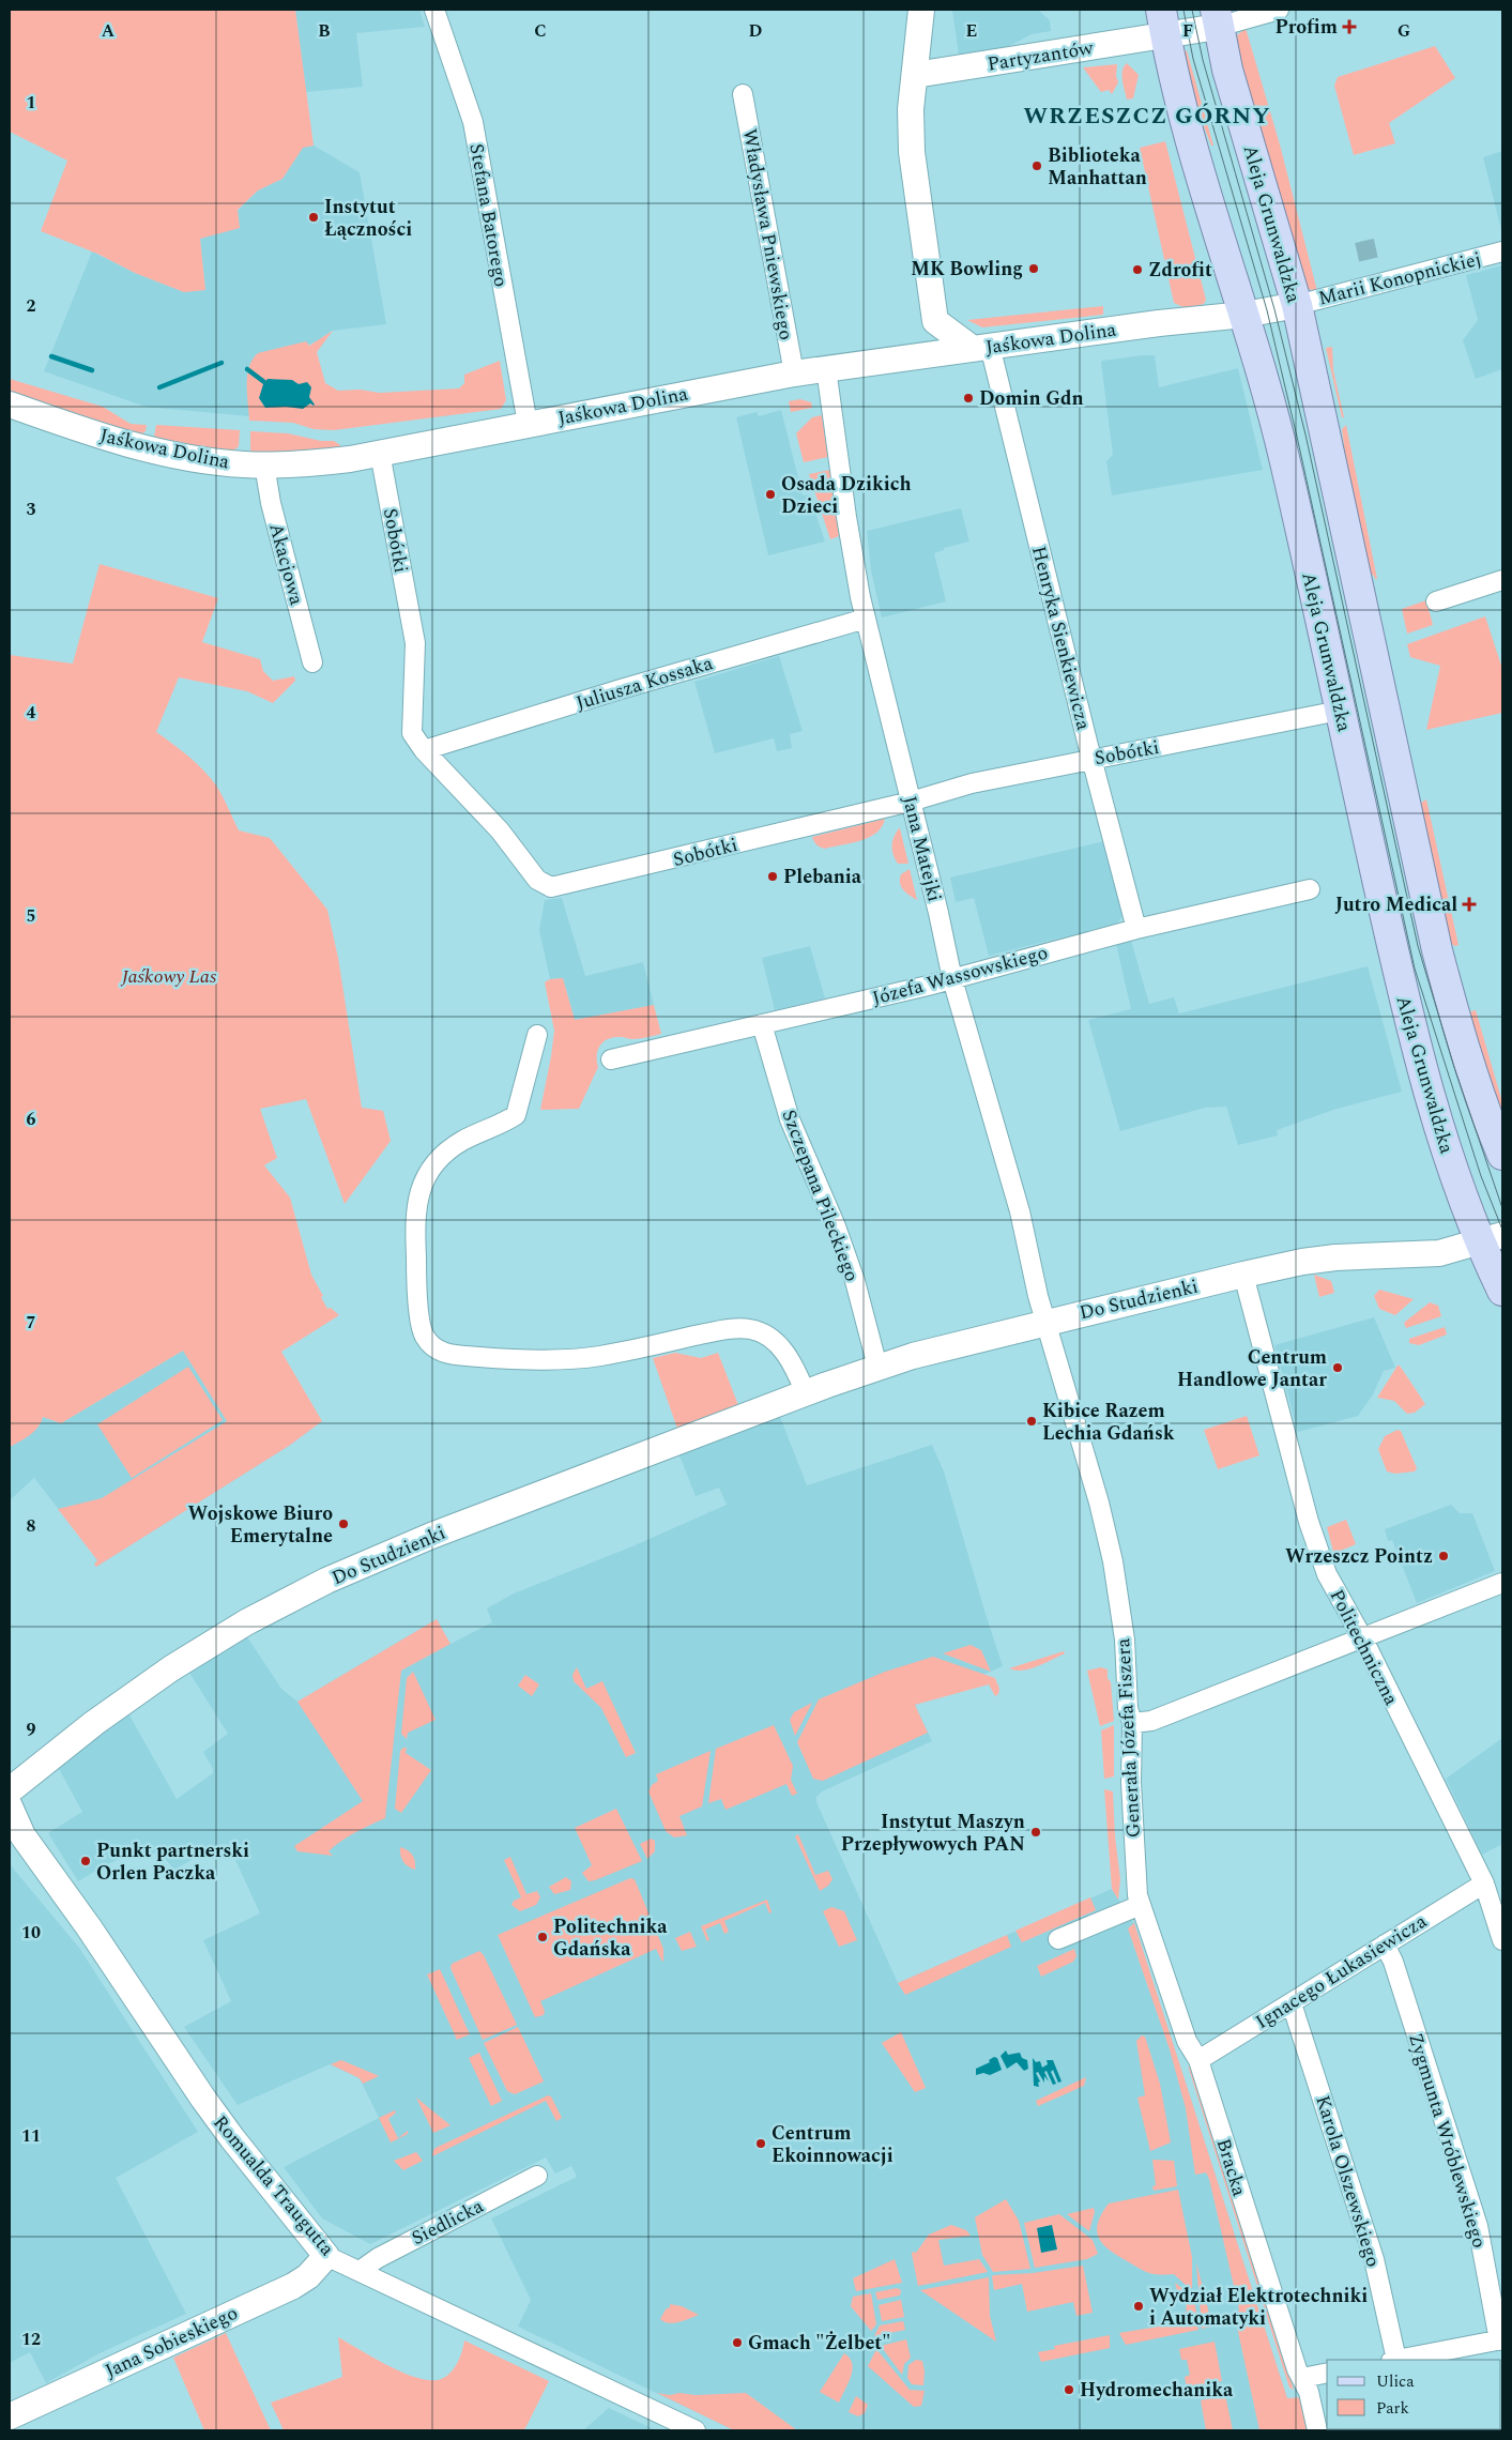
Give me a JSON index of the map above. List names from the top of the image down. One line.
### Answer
{"streets":{"main road":["Partyzantów","Aleja Grunwaldzka","Jaśkowa Dolina","Do Studzienki","Romualda Traugutta","Jana Sobieskiego"],"street":["Stefana Batorego","Władysława Pniewskiego","Marii Konopnickiej","Sobótki","Akacjowa","Henryka Sienkiewicza","Juliusza Kossaka","Jana Matejki","Józefa Wassowskiego","Szczepana Pileckiego","Politechniczna","Generała Józefa Fiszera","Ignacego Łukasiewicza","Zygmunta Wróblewskiego","Bracka","Karola Olszewskiego","Siedlicka"]},"crossings":[["Partyzantów","Aleja Grunwaldzka"],["Stefana Batorego","Jaśkowa Dolina"],["Aleja Grunwaldzka","Marii Konopnickiej"],["Aleja Grunwaldzka","Jaśkowa Dolina"],["Aleja Grunwaldzka","Sobótki"],["Aleja Grunwaldzka","Do Studzienki"],["Władysława Pniewskiego","Jaśkowa Dolina"],["Marii Konopnickiej","Jaśkowa Dolina"],["Jaśkowa Dolina","Sobótki"],["Jaśkowa Dolina","Akacjowa"],["Jaśkowa Dolina","Henryka Sienkiewicza"],["Jaśkowa Dolina","Jana Matejki"],["Sobótki","Henryka Sienkiewicza"],["Sobótki","Juliusza Kossaka"],["Sobótki","Jana Matejki"],["Henryka Sienkiewicza","Józefa Wassowskiego"],["Juliusza Kossaka","Jana Matejki"],["Jana Matejki","Józefa Wassowskiego"],["Jana Matejki","Do Studzienki"],["Jana Matejki","Generała Józefa Fiszera"],["Józefa Wassowskiego","Szczepana Pileckiego"],["Szczepana Pileckiego","Do Studzienki"],["Do Studzienki","Politechniczna"],["Do Studzienki","Generała Józefa Fiszera"],["Politechniczna","Ignacego Łukasiewicza"],["Generała Józefa Fiszera","Bracka"],["Ignacego Łukasiewicza","Zygmunta Wróblewskiego"],["Ignacego Łukasiewicza","Bracka"],["Ignacego Łukasiewicza","Karola Olszewskiego"],["Romualda Traugutta","Siedlicka"],["Romualda Traugutta","Jana Sobieskiego"]],"districts":["WRZESZCZ GÓRNY"],"parks":["Jaśkowy Las"],"places":{"health":["Profim","Jutro Medical"],"other":["Biblioteka Manhattan","Instytut Łączności","MK Bowling","Zdrofit","Domin Gdn","Osada Dzikich Dzieci","Plebania","Centrum Handlowe Jantar","Kibice Razem Lechia Gdańsk","Wojskowe Biuro Emerytalne","Wrzeszcz Pointz","Instytut Maszyn Przepływowych PAN","Punkt partnerski Orlen Paczka","Politechnika Gdańska","Centrum Ekoinnowacji","Wydział Elektrotechniki i Automatyki","Gmach \"Żelbet\"","Hydromechanika"]},"legend":["Ulica","Park"],"grid":{"columns":["A","B","C","D","E","F","G"],"rows":["1","2","3","4","5","6","7","8","9","10","11","12"]}}
